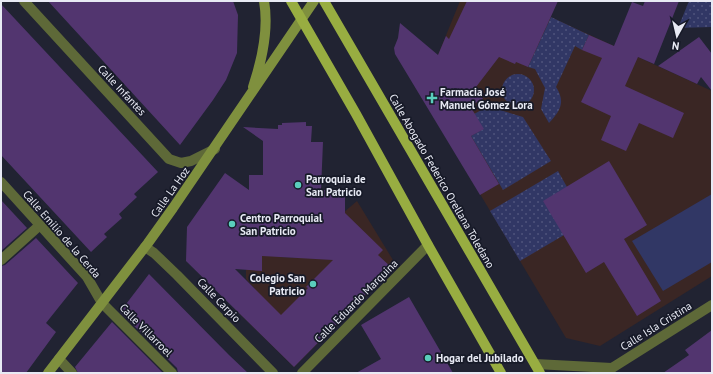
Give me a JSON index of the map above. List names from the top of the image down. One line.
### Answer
{"streets":{"main road":["Calle Abogado Federico Orellana Toledano","Calle La Hoz"],"street":["Calle Infantes","Calle Emilio de la Cerda","Calle Carpio","Calle Eduardo Marquina","Calle Isla Cristina","Calle Villarroel"]},"crossings":[["Calle Infantes","Calle La Hoz"],["Calle Abogado Federico Orellana Toledano","Calle Isla Cristina"],["Calle La Hoz","Calle Emilio de la Cerda"],["Calle La Hoz","Calle Carpio"],["Calle La Hoz","Calle Villarroel"],["Calle Emilio de la Cerda","Calle Villarroel"]],"places":{"health":["Farmacia José Manuel Gómez Lora"],"other":["Parroquia de San Patricio","Centro Parroquial San Patricio","Colegio San Patricio","Hogar del Jubilado"]},"north":"bottom"}
